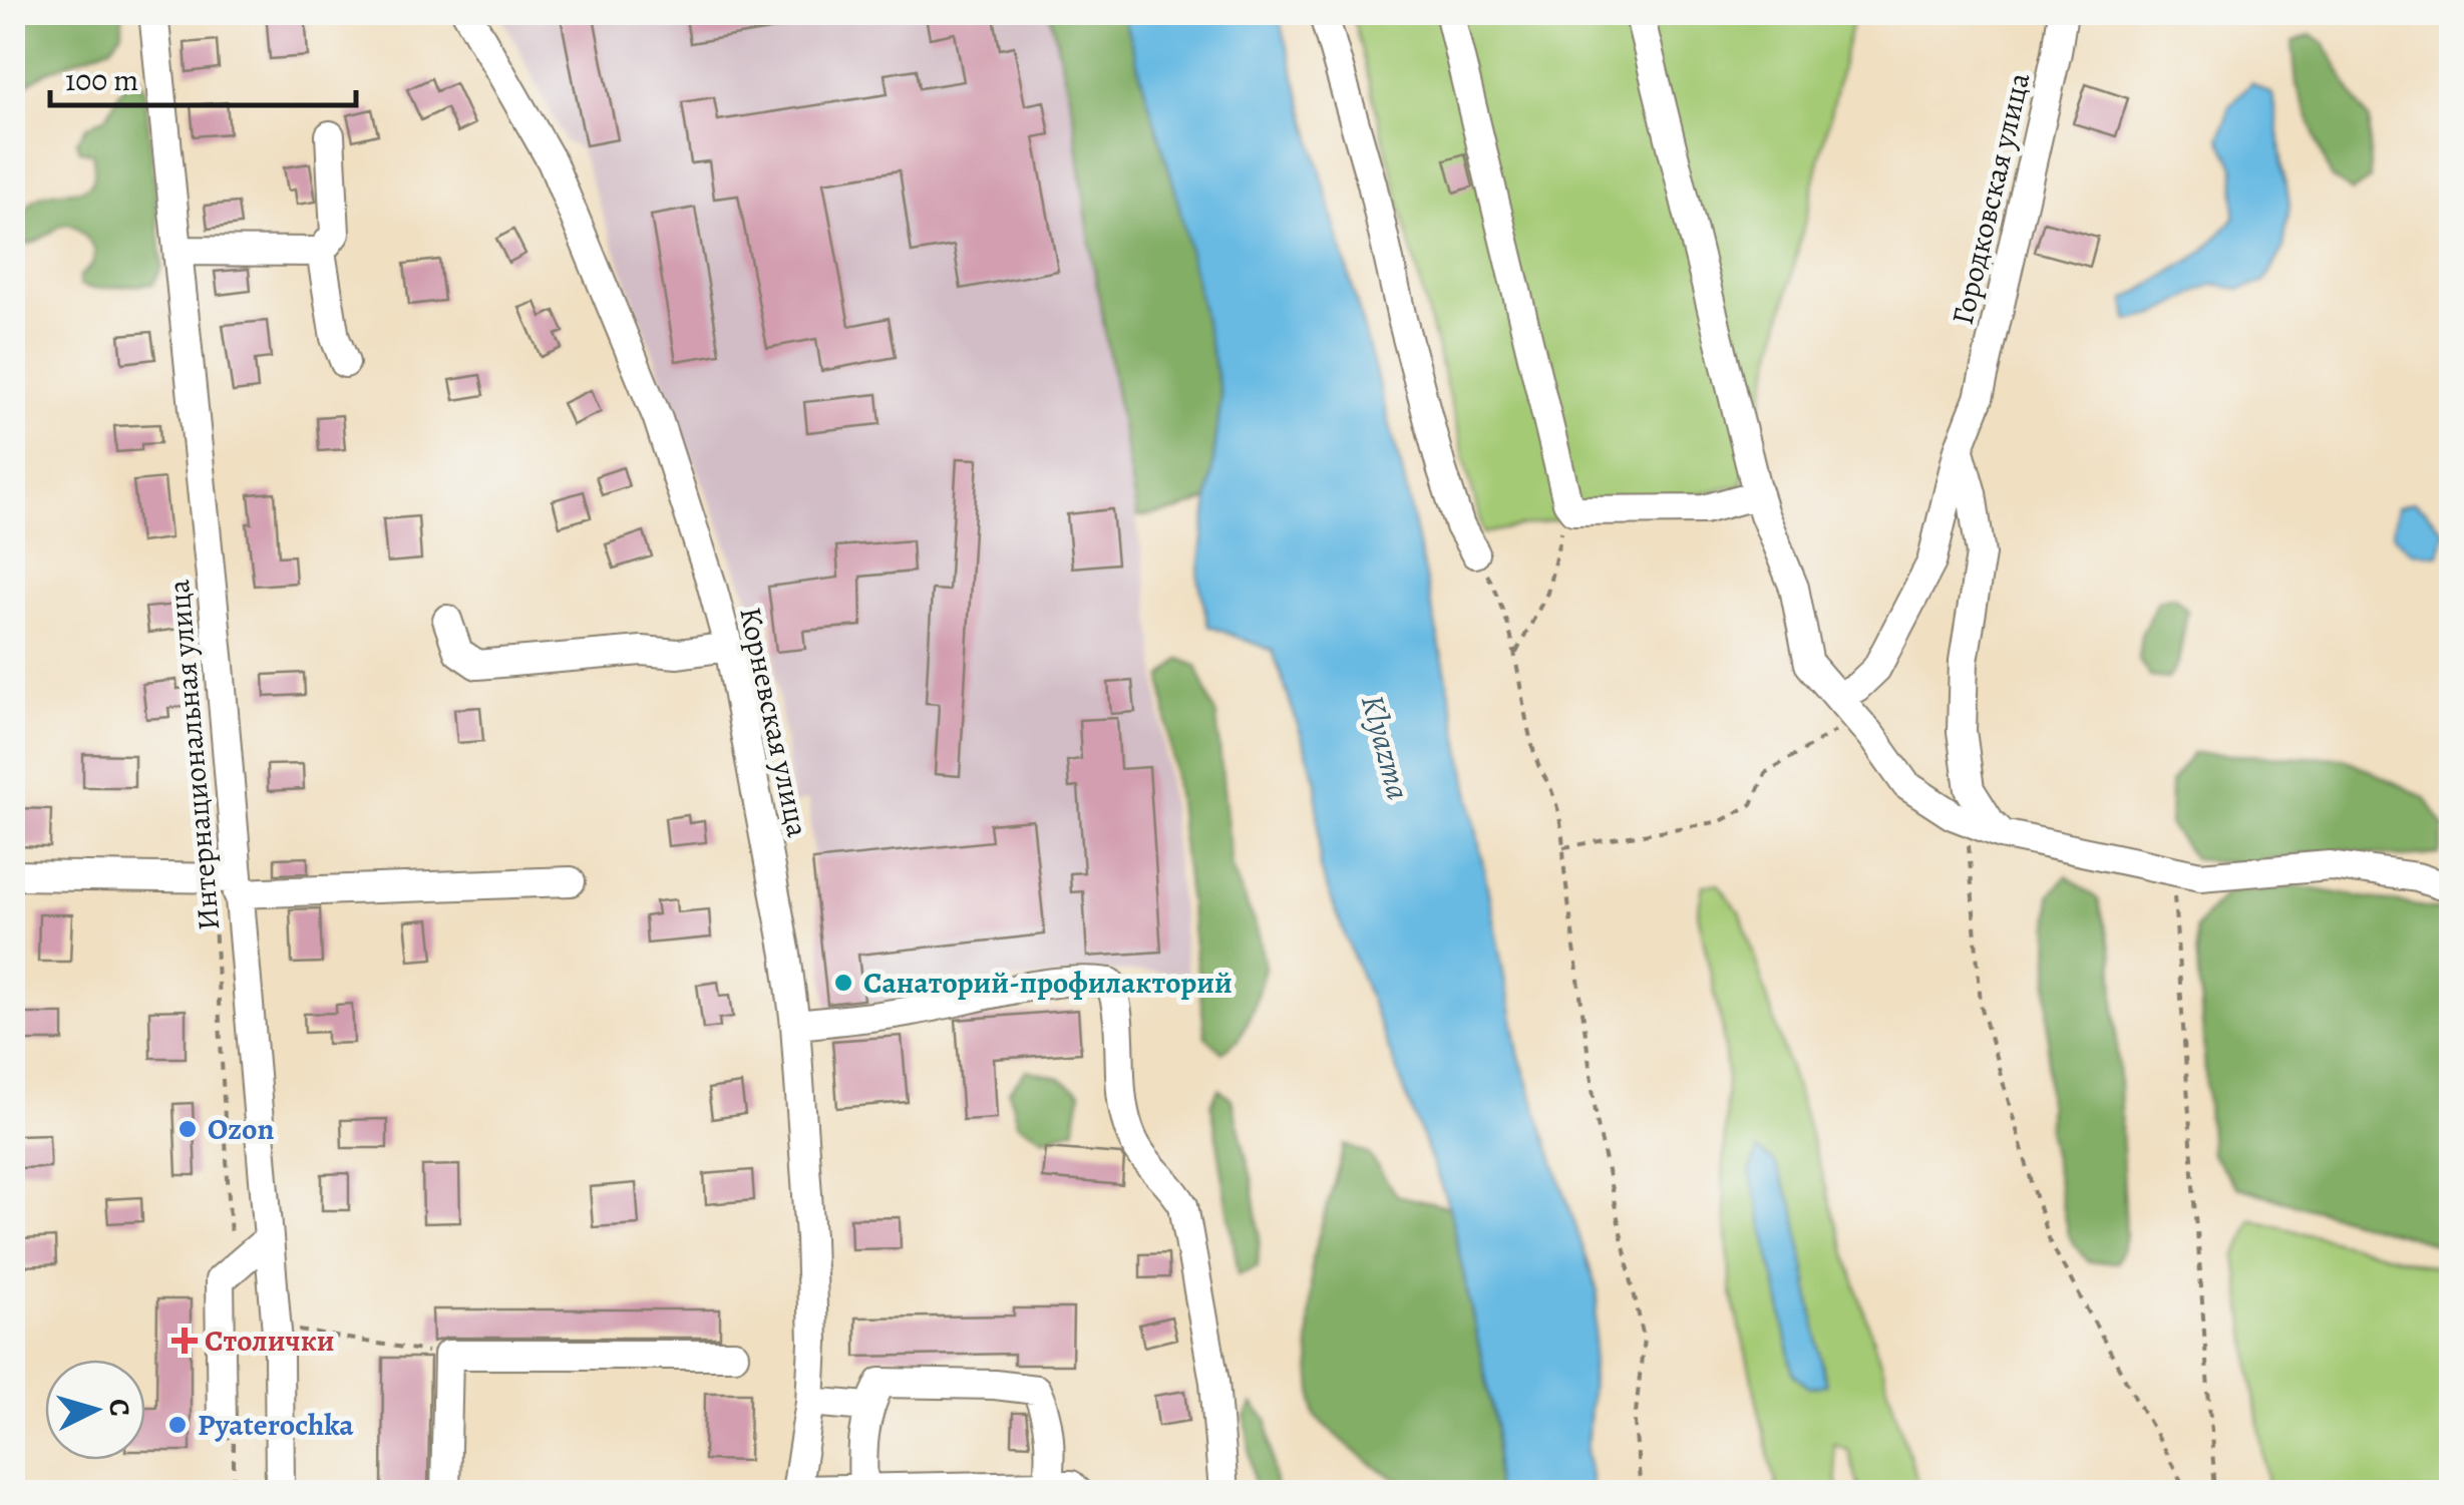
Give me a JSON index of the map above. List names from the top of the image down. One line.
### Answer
{"streets":{"street":["Городковская улица","Корневская улица","Интернациональная улица"]},"water":["Klyazma"],"places":{"other":["Санаторий-профилакторий","Ozon","Pyaterochka"],"health":["Столички"]},"scale_bar":"100 m","north":"right"}
